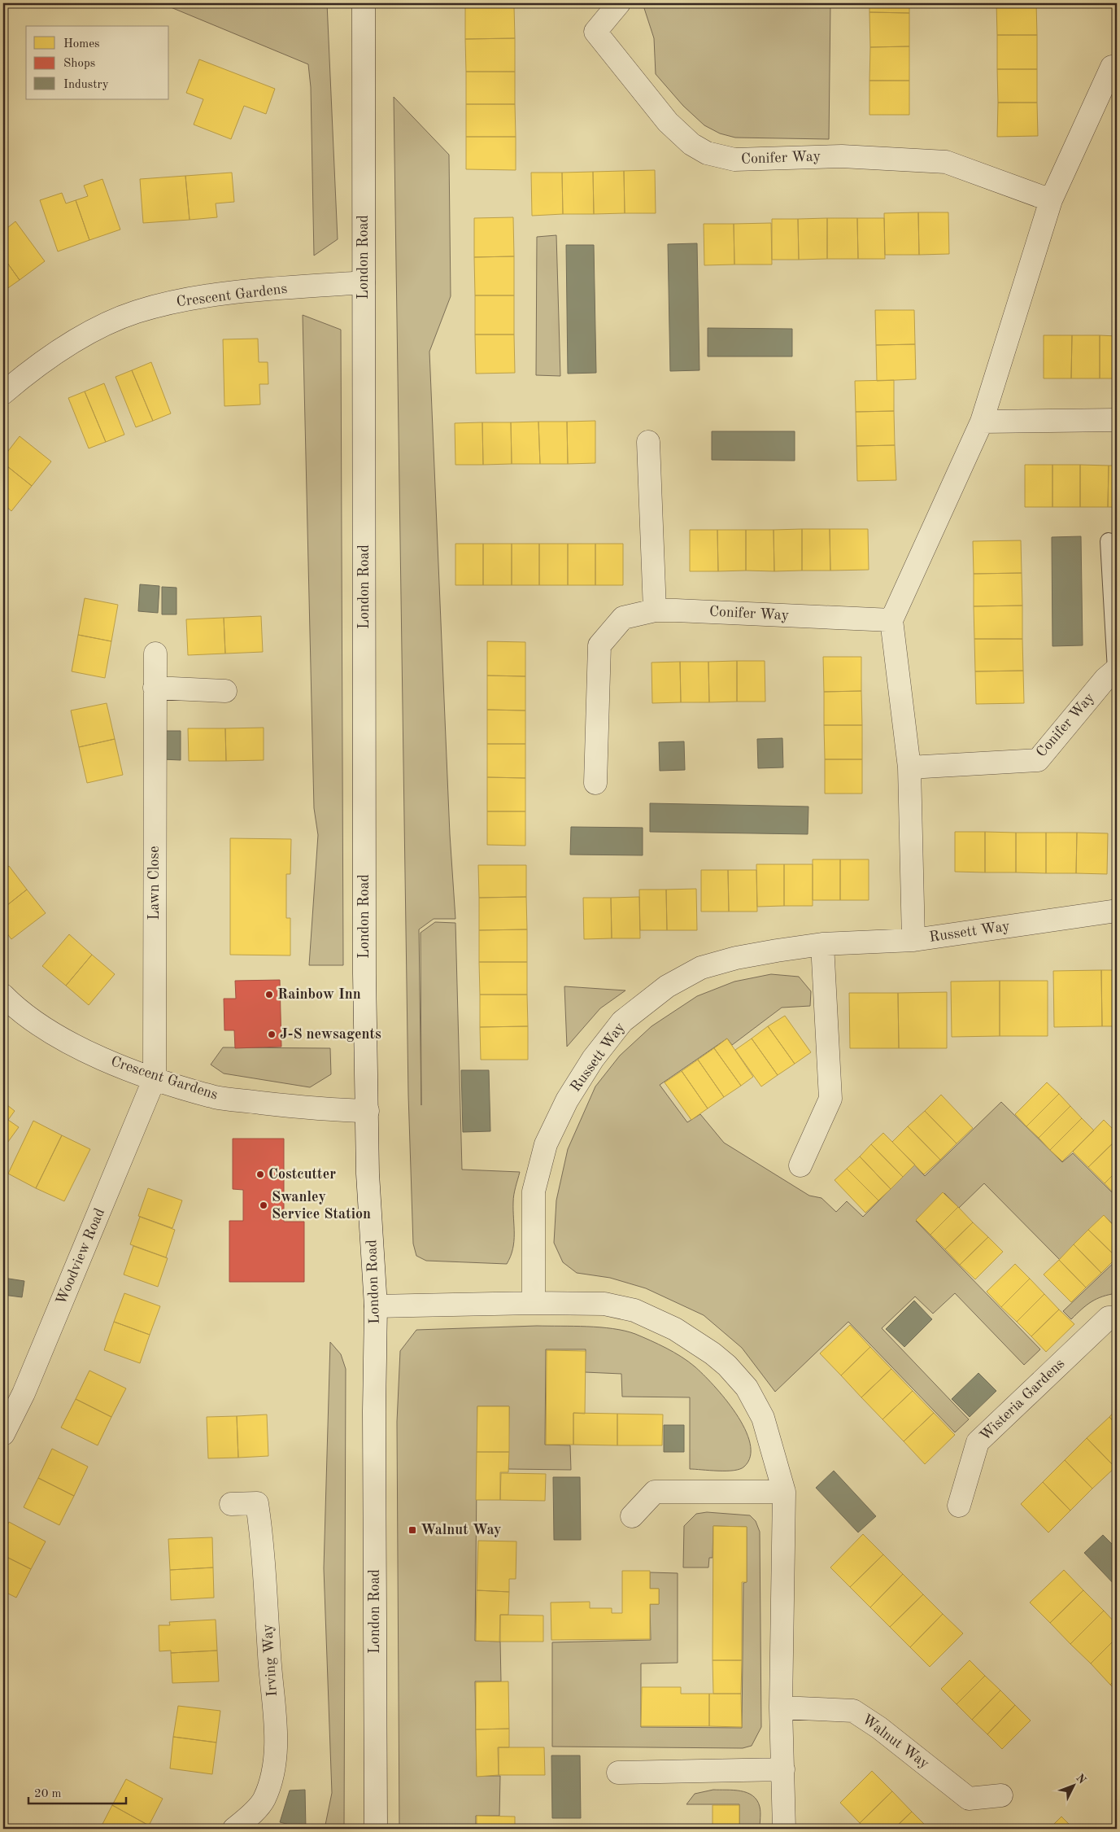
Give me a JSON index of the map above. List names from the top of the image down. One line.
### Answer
{"streets":{"street":["Conifer Way","London Road","Crescent Gardens","Lawn Close","Russett Way","Woodview Road","Wisteria Gardens","Irving Way","Walnut Way"]},"crossings":[["London Road","Crescent Gardens"],["Crescent Gardens","Lawn Close"],["Crescent Gardens","Woodview Road"],["Lawn Close","Woodview Road"]],"places":{"other":["Rainbow Inn","J-S newsagents","Costcutter","Swanley Service Station"],"transit":["Walnut Way"]},"legend":["Homes","Shops","Industry"],"scale_bar":"20 m","north":"top right"}
